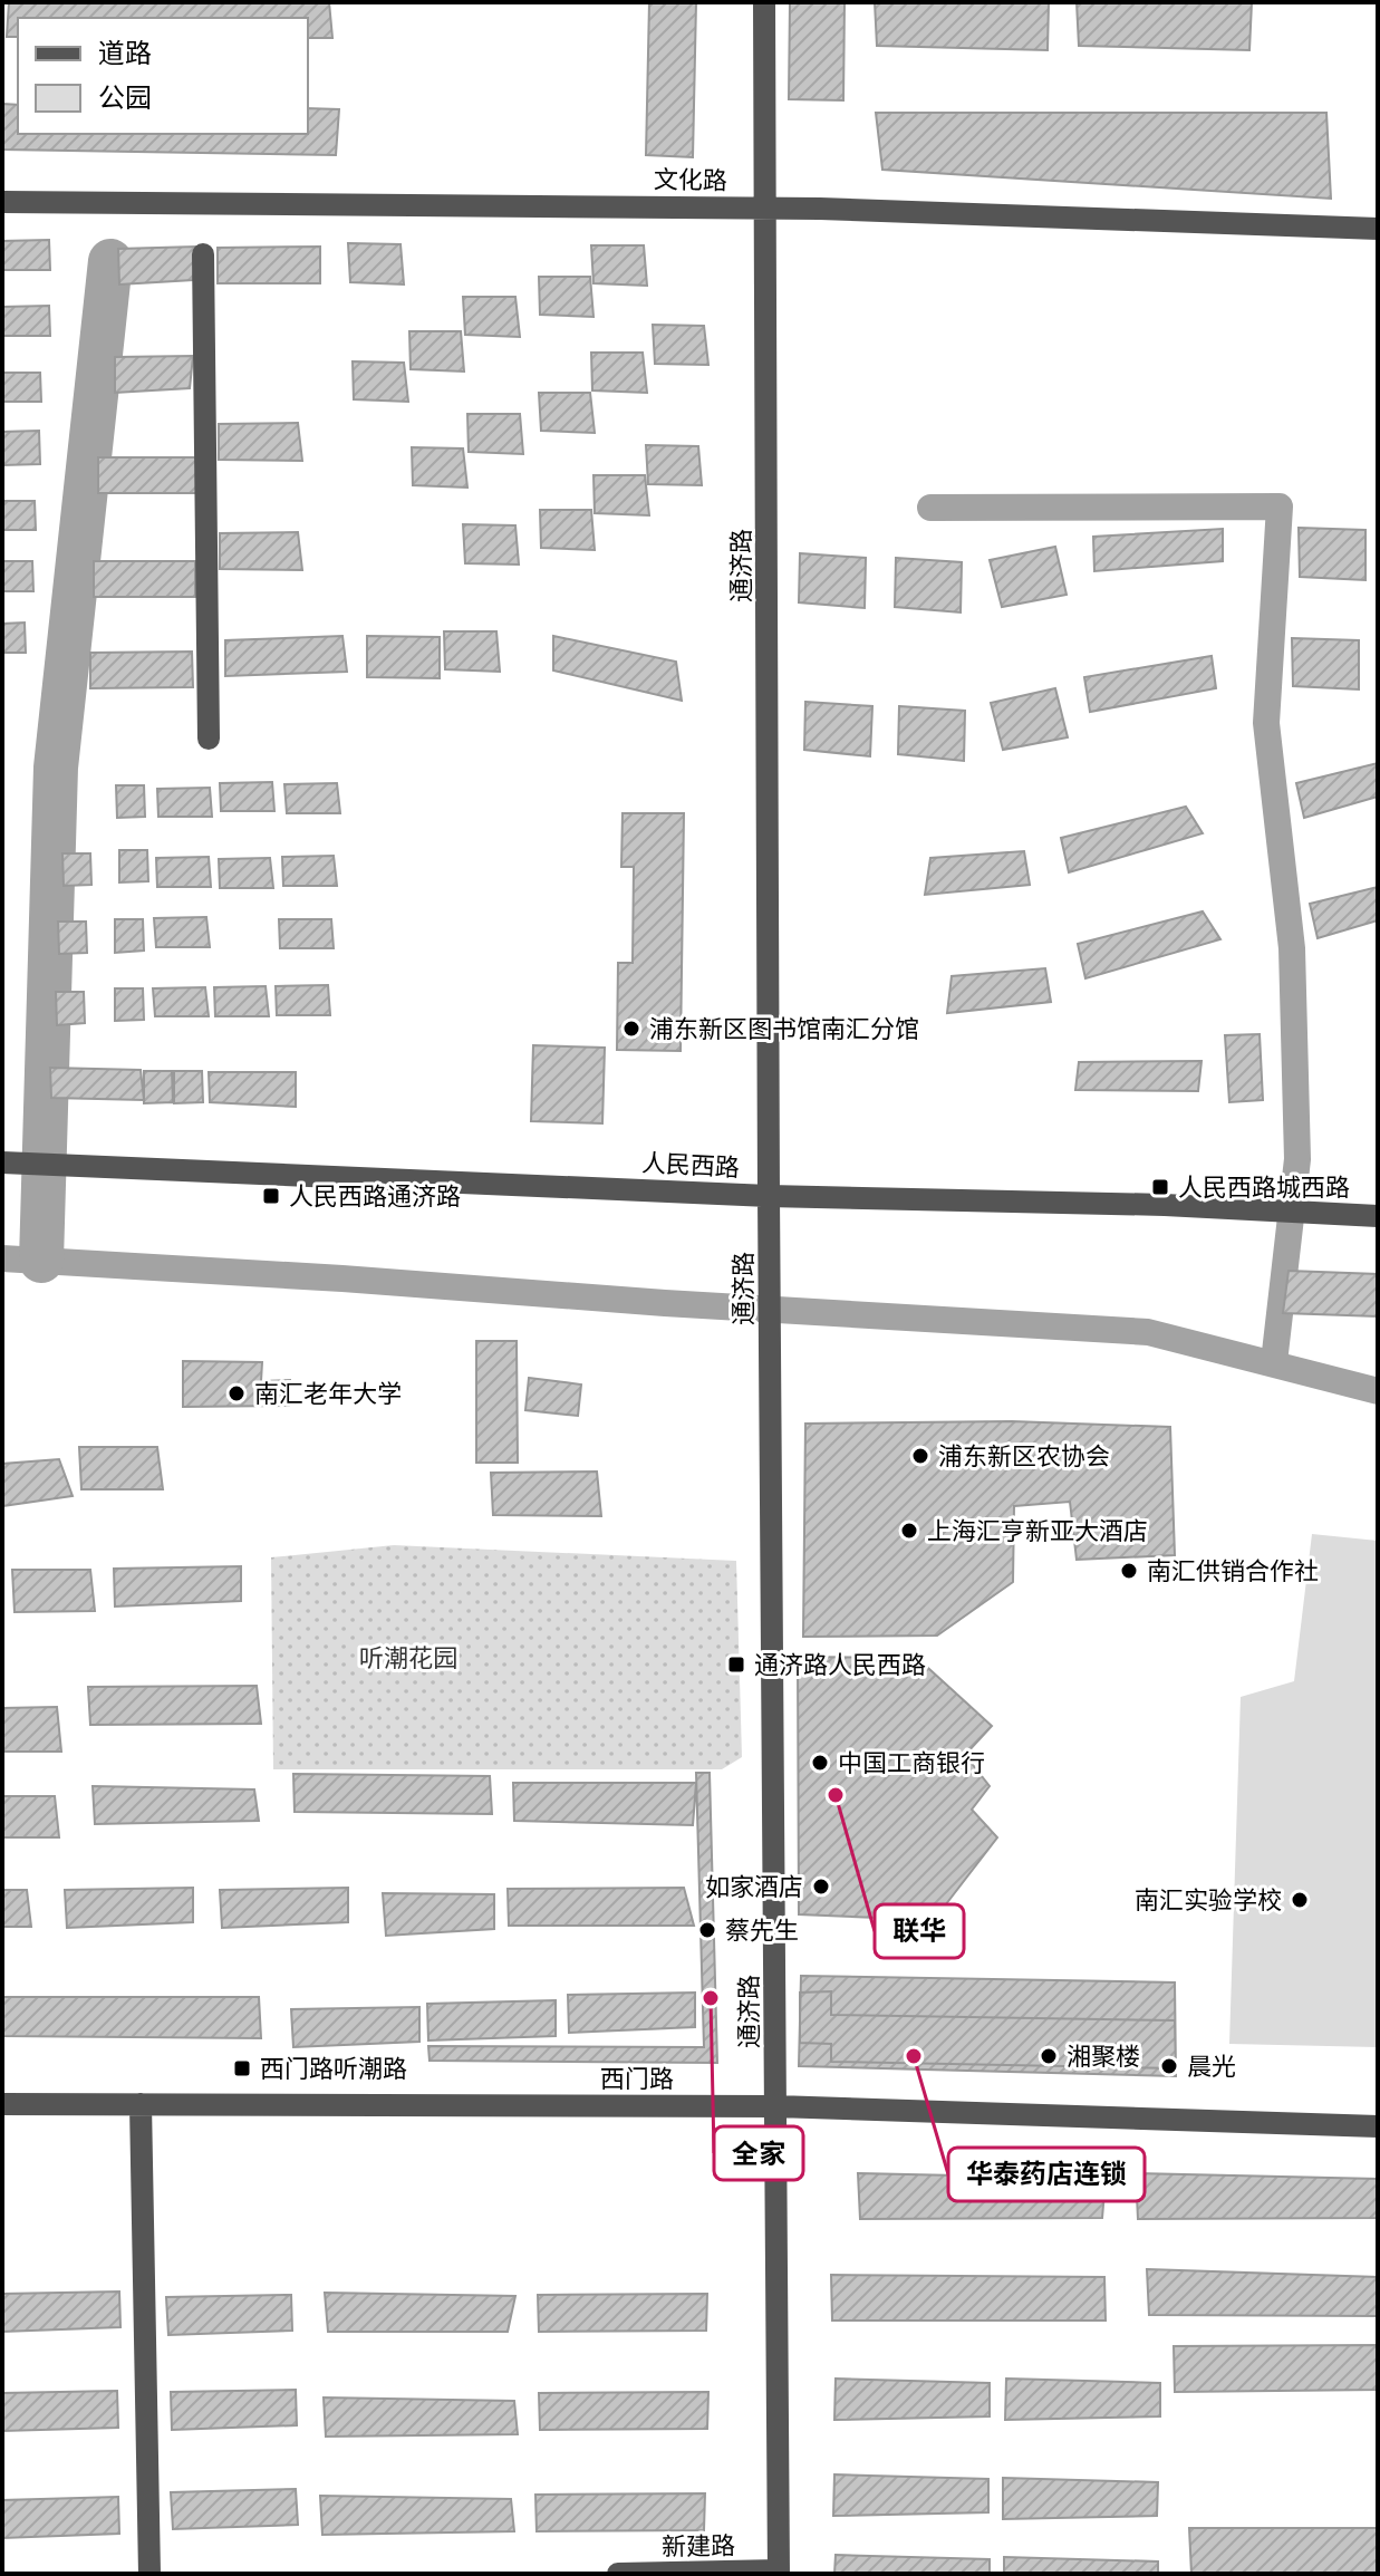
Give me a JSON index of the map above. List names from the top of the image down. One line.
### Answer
{"streets":{"street":["文化路","通济路","人民西路","西门路","新建路"]},"crossings":[["文化路","通济路"],["通济路","人民西路"],["通济路","西门路"],["通济路","新建路"]],"parks":["听潮花园"],"places":{"other":["浦东新区图书馆南汇分馆","南汇老年大学","浦东新区农协会","上海汇亨新亚大酒店","南汇供销合作社","中国工商银行","联华","如家酒店","南汇实验学校","蔡先生","全家","华泰药店连锁","湘聚楼","晨光"],"transit":["人民西路城西路","人民西路通济路","通济路人民西路","西门路听潮路"]},"legend":["道路","公园"]}
